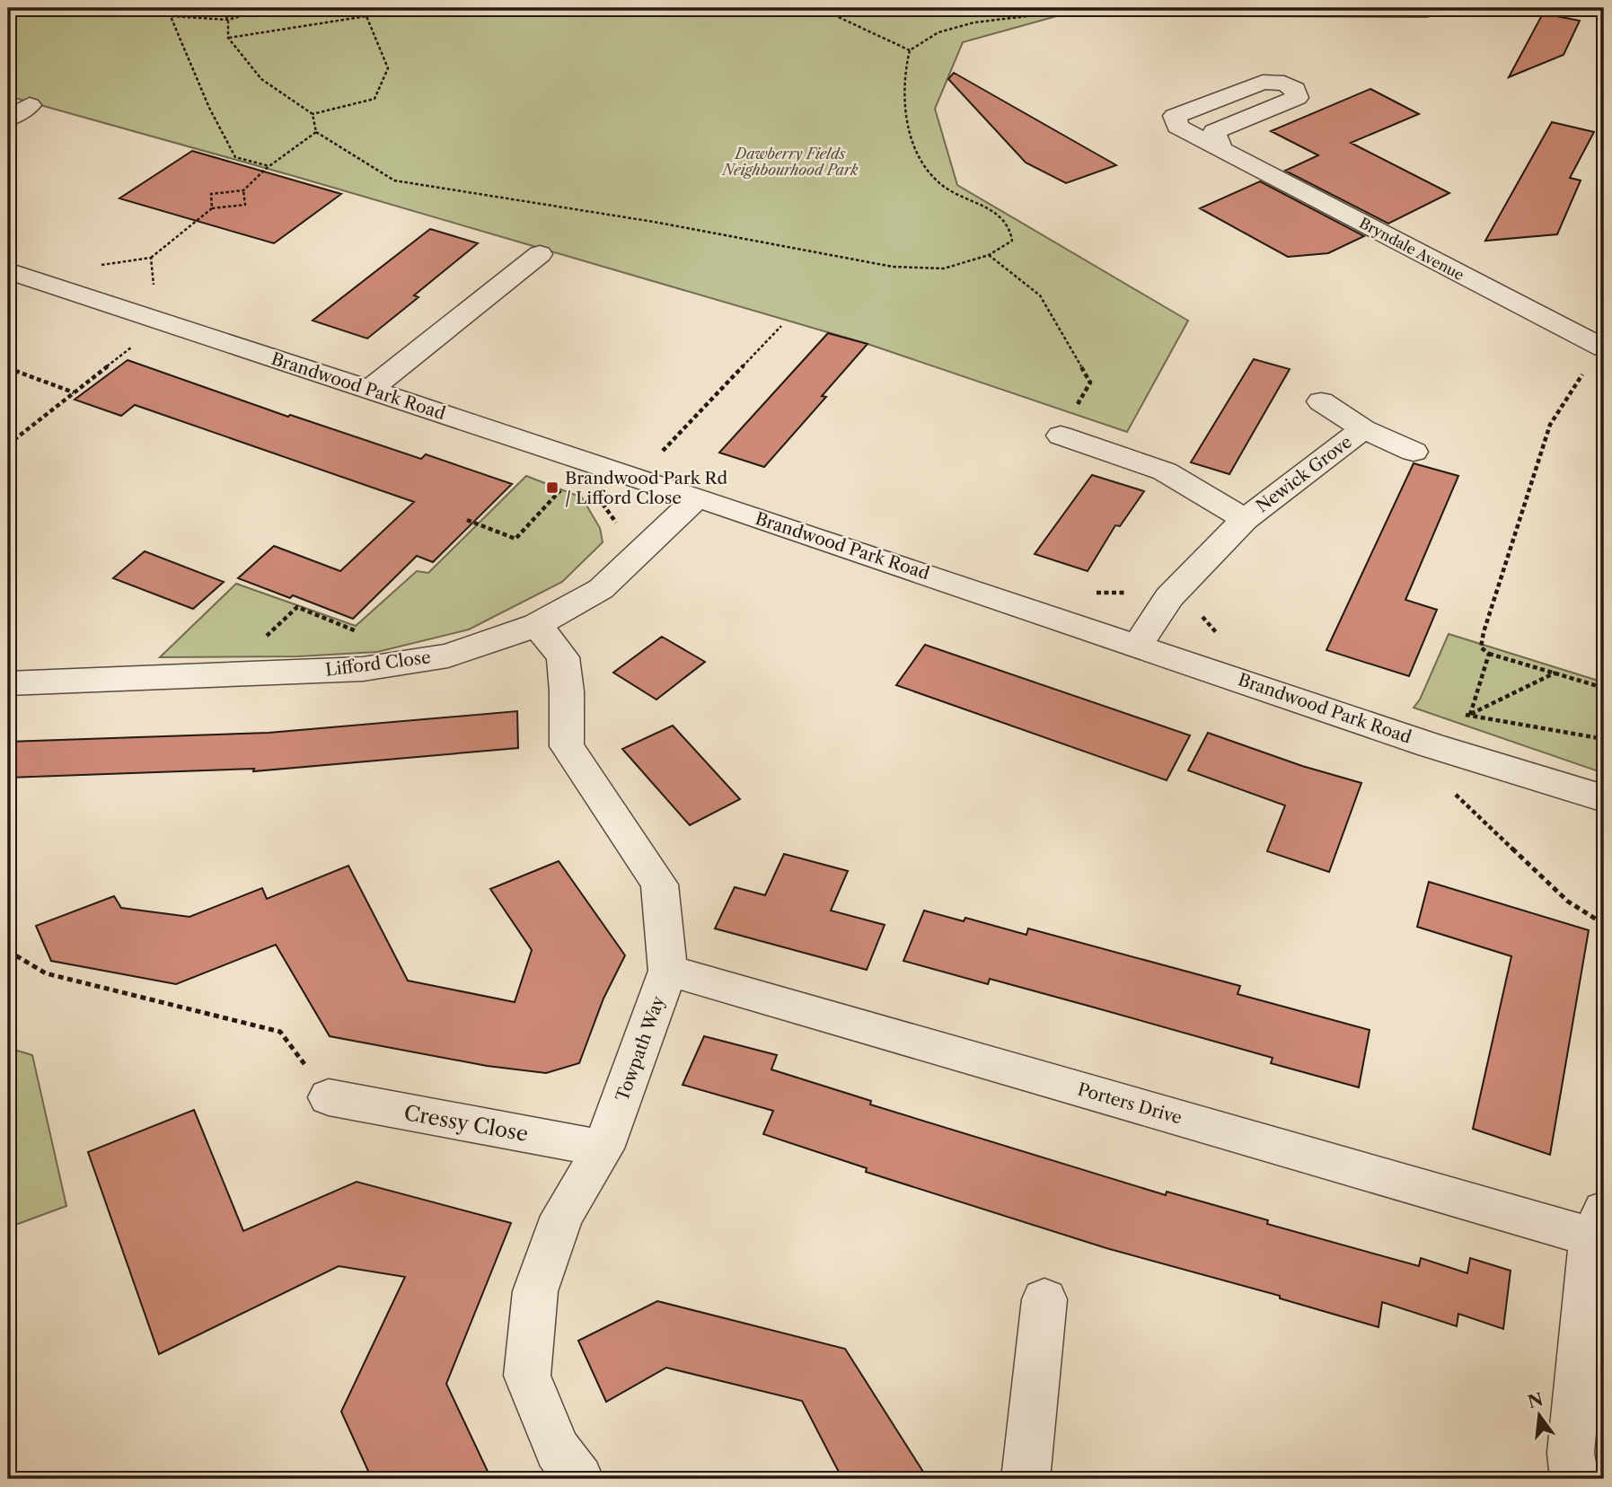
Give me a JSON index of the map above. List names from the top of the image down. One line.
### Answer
{"streets":{"street":["Bryndale Avenue","Brandwood Park Road","Newick Grove","Lifford Close","Towpath Way","Porters Drive","Cressy Close"]},"crossings":[["Brandwood Park Road","Newick Grove"],["Brandwood Park Road","Lifford Close"],["Lifford Close","Towpath Way"],["Towpath Way","Porters Drive"],["Towpath Way","Cressy Close"]],"parks":["Dawberry Fields Neighbourhood Park"],"places":{"transit":["Brandwood Park Rd / Lifford Close"]},"north":"top"}
